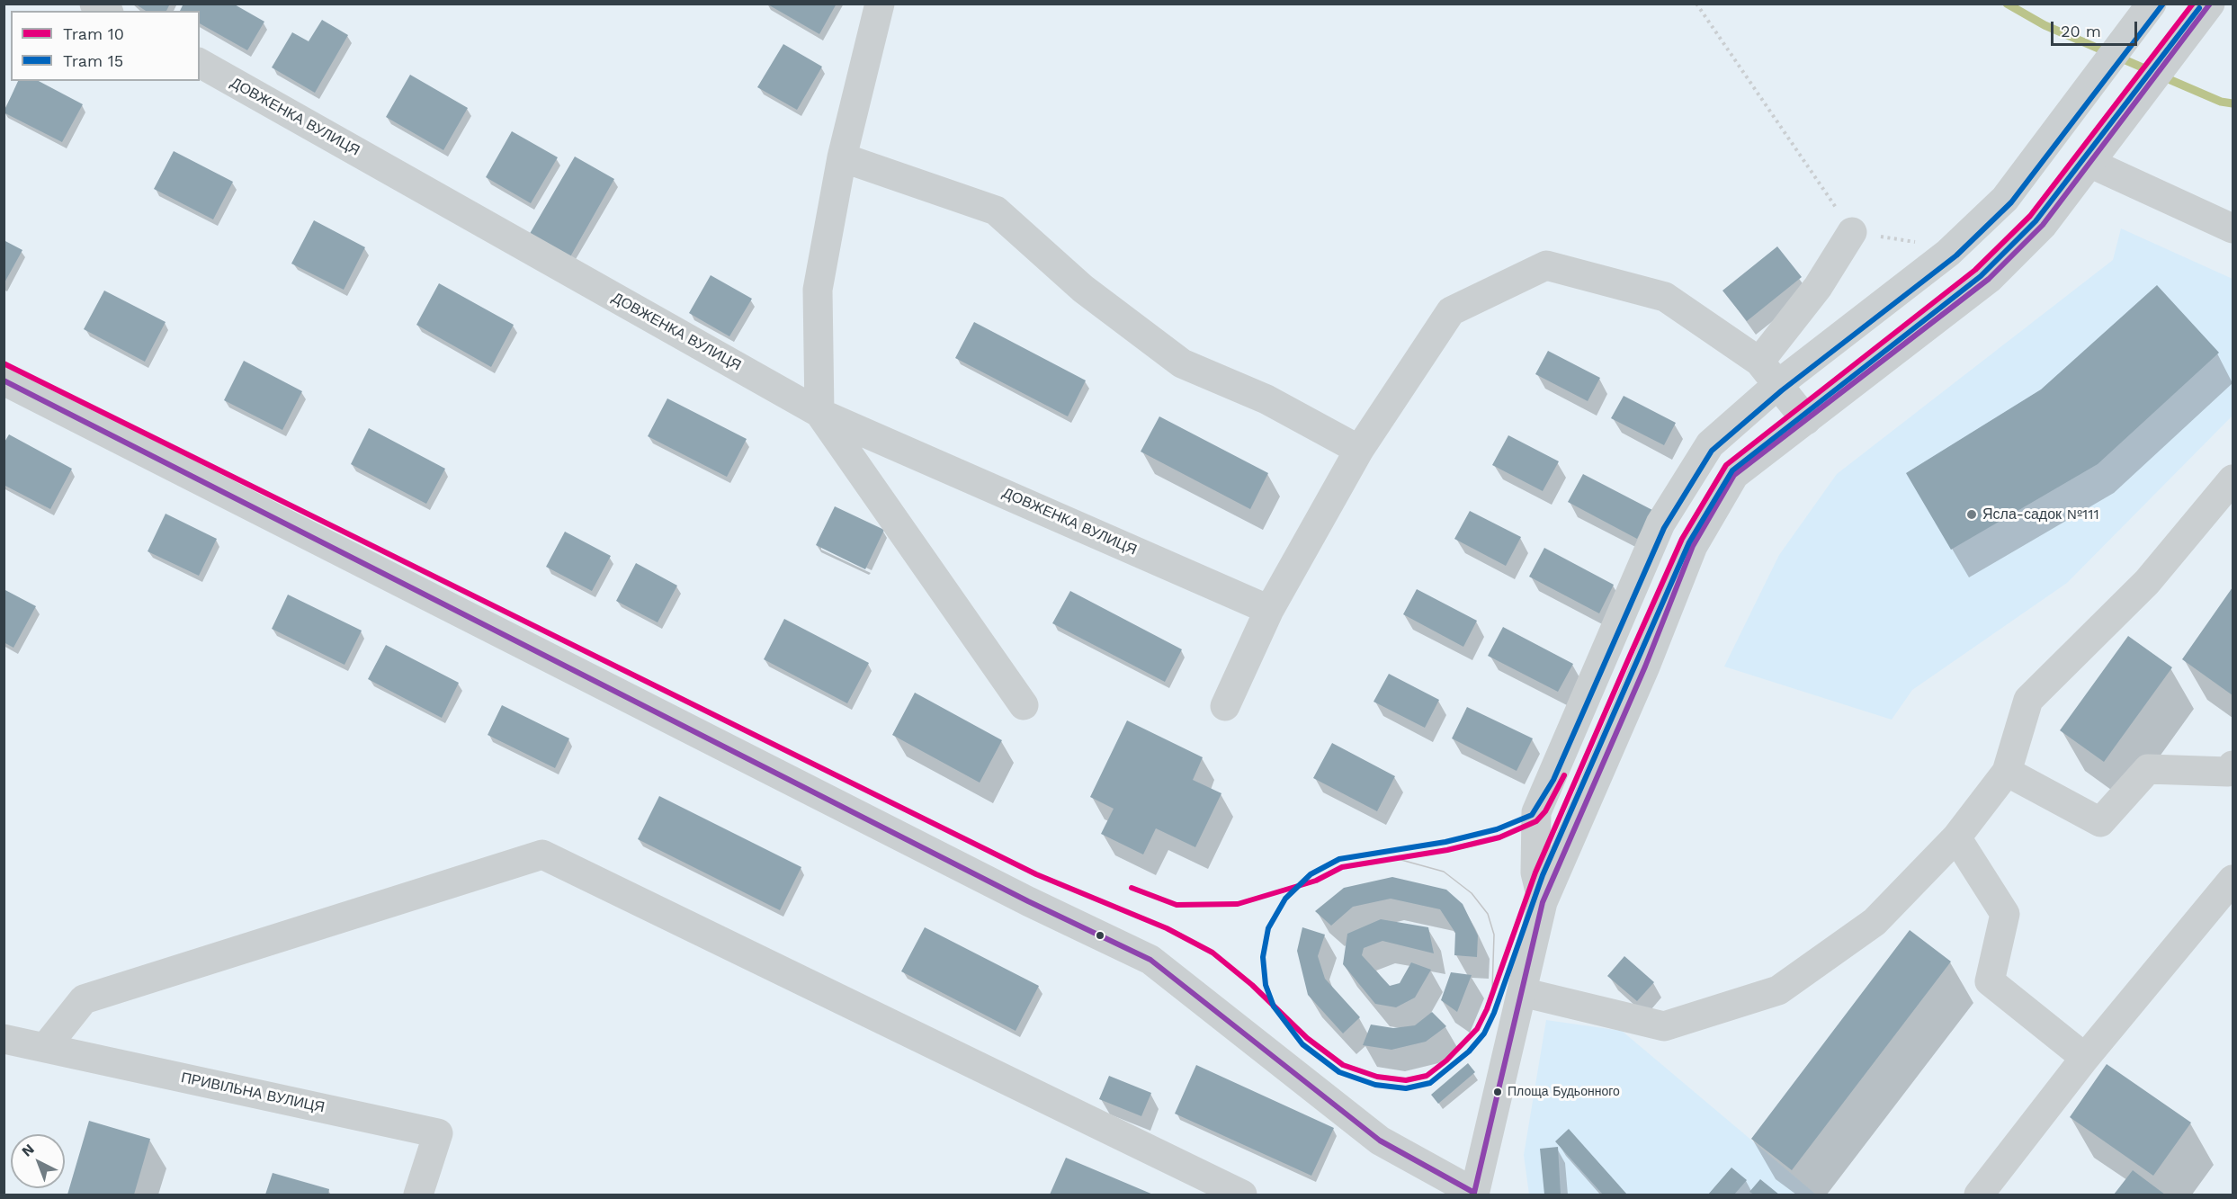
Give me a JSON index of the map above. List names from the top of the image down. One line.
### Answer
{"streets":{"street":["ДОВЖЕНКА ВУЛИЦЯ","ПРИВІЛЬНА ВУЛИЦЯ"]},"places":["Ясла-садок №111","Площа Будьонного"],"lines":["tram line 10","tram line 15"],"legend":["Tram 10","Tram 15"],"scale_bar":"20 m","north":"top left"}
